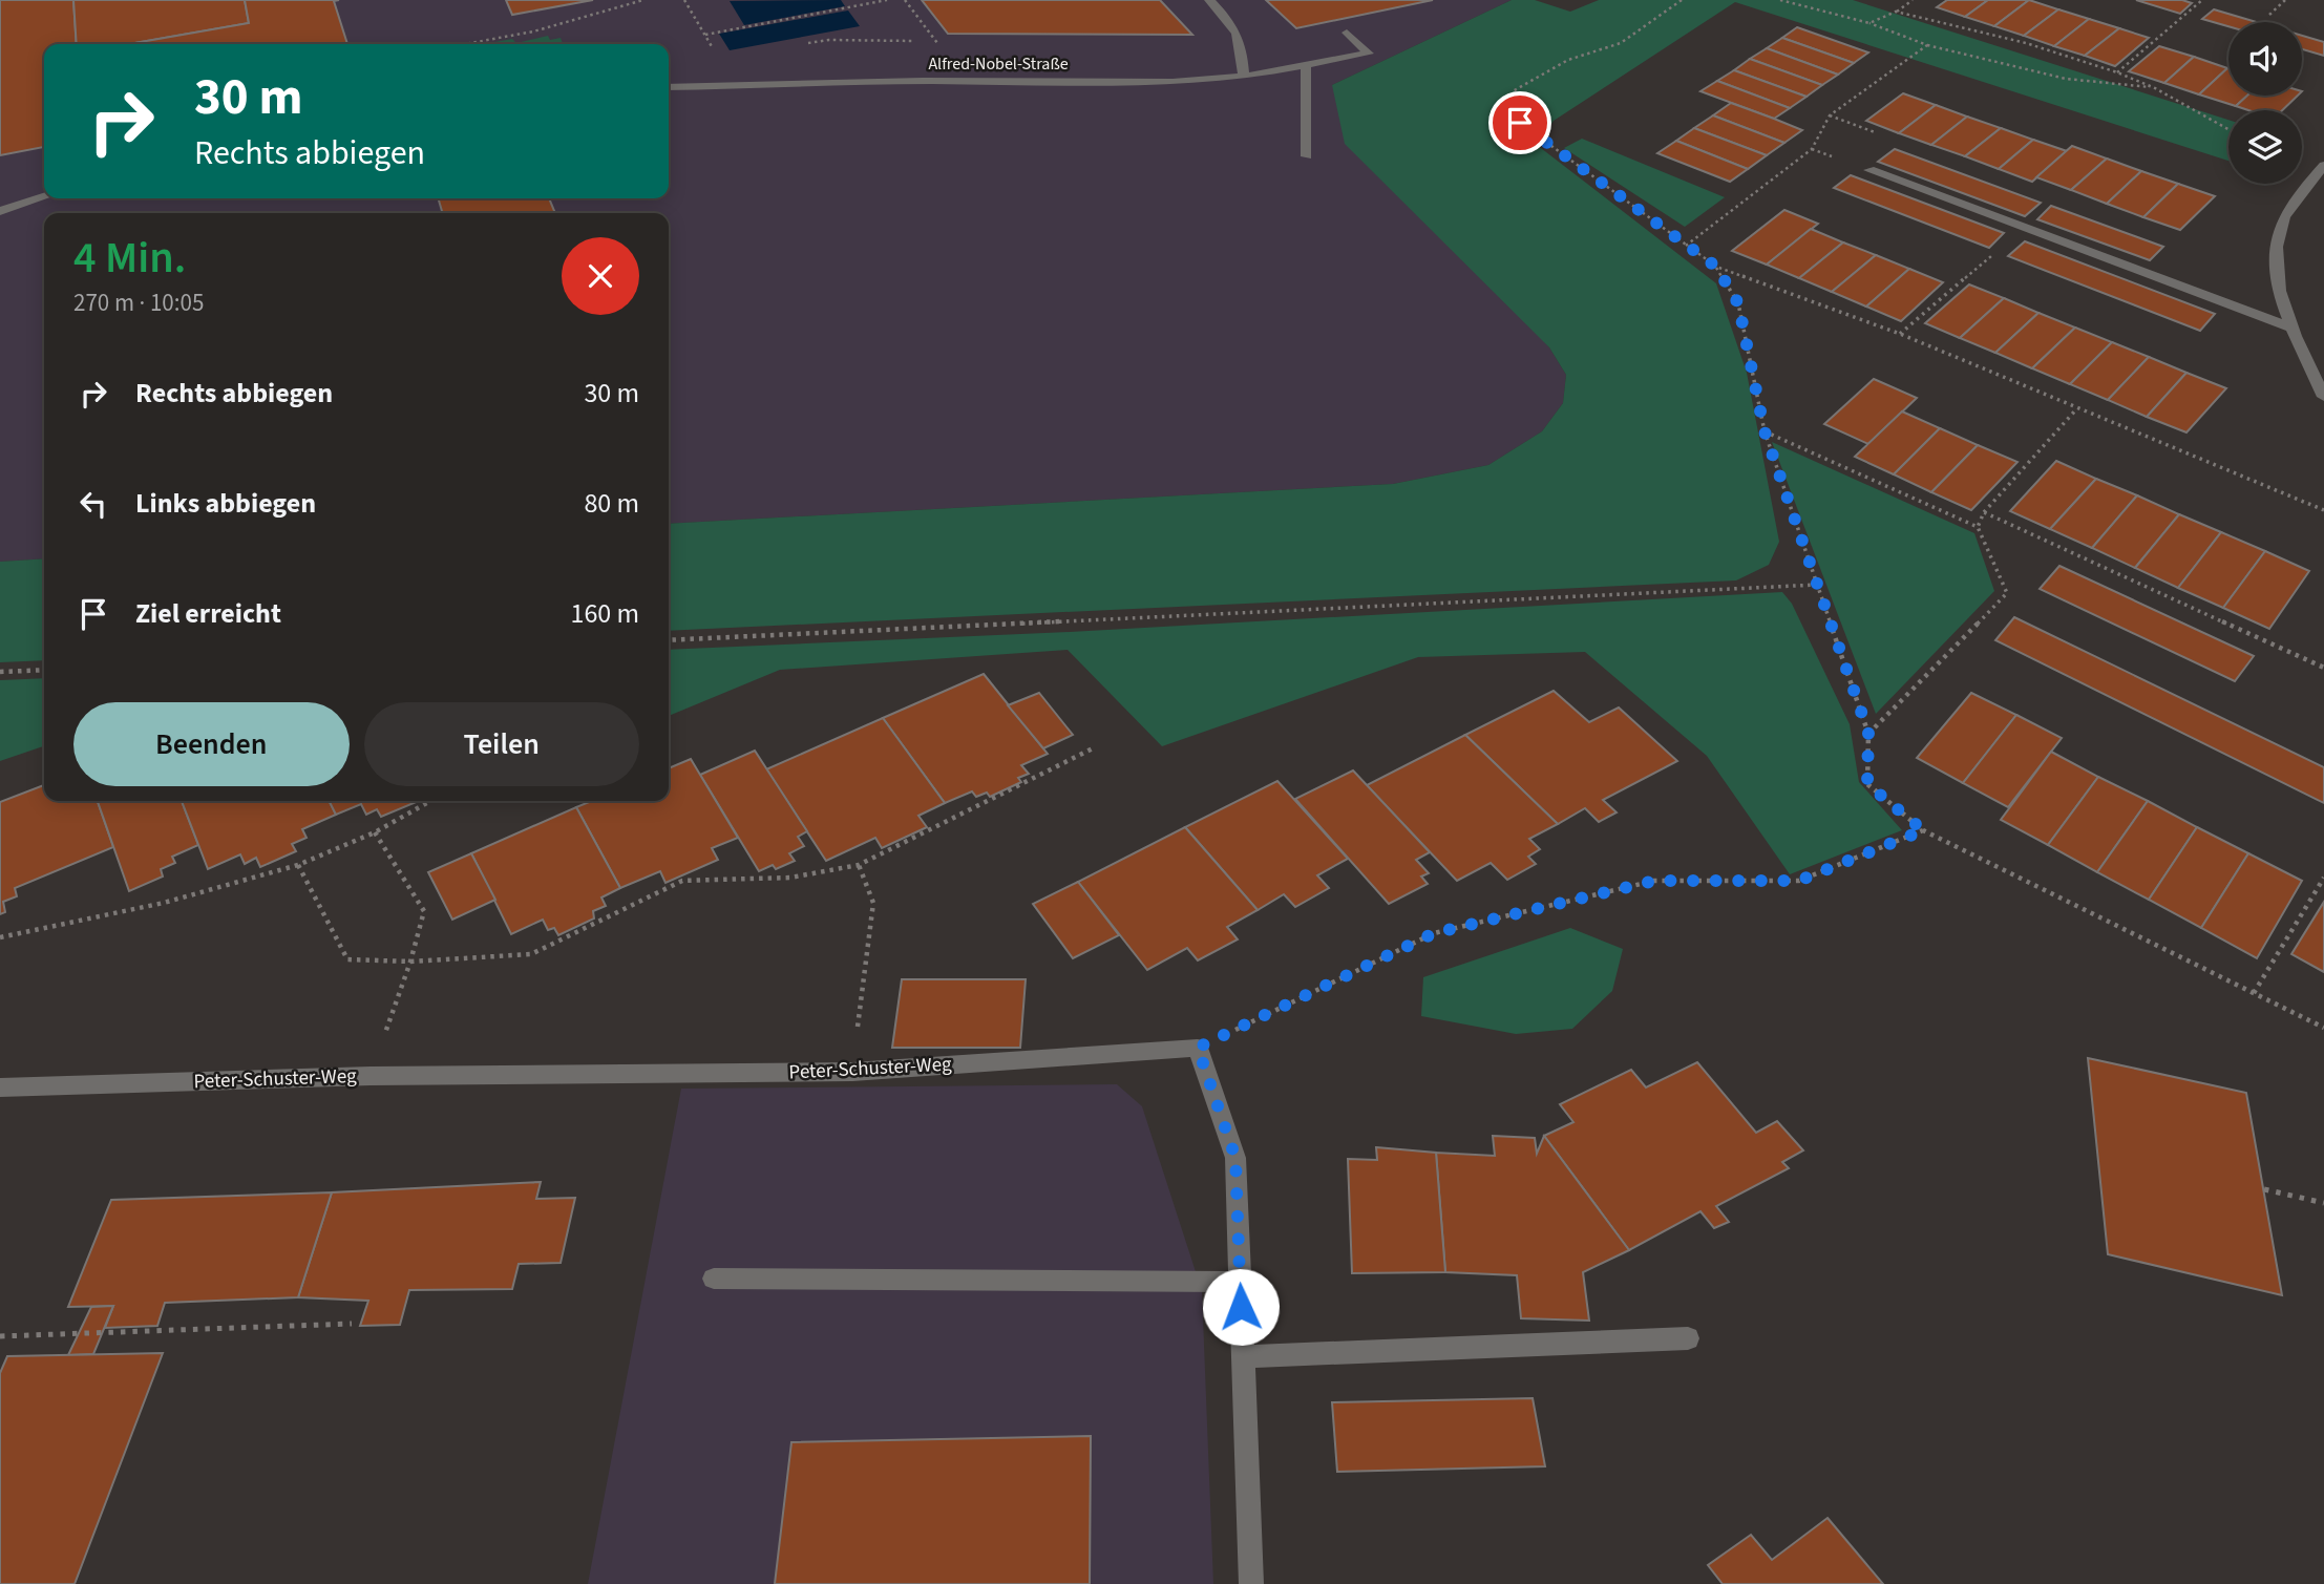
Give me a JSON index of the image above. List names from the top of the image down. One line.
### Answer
{"streets":{"street":["Alfred-Nobel-Straße","Peter-Schuster-Weg"]},"page":{"turn":["30 m","Rechts abbiegen"],"heading":["4 Min.","270 m · 10:05"],"list":[{"name":"Rechts abbiegen","value":"30 m"},{"name":"Links abbiegen","value":"80 m"},{"name":"Ziel erreicht","value":"160 m"}],"buttons":["Beenden","Teilen"]}}
